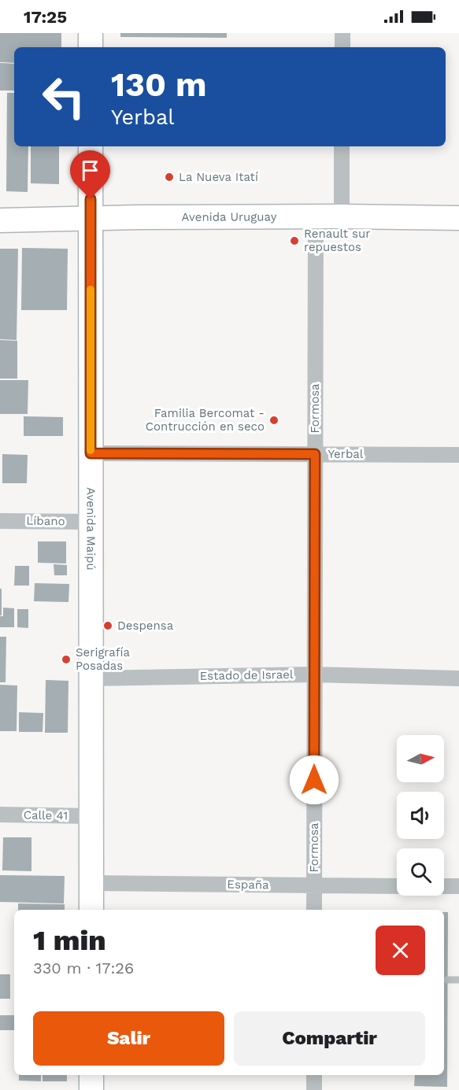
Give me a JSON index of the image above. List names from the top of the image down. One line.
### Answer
{"streets":{"main road":["Avenida Uruguay","Avenida Maipú"],"street":["Formosa","Yerbal","Líbano","Estado de Israel","Calle 41","España"]},"crossings":[["Avenida Uruguay","Formosa"],["Avenida Uruguay","Avenida Maipú"],["Formosa","Yerbal"],["Formosa","Estado de Israel"],["Formosa","España"],["Yerbal","Avenida Maipú"],["Líbano","Avenida Maipú"],["Avenida Maipú","Estado de Israel"],["Avenida Maipú","Calle 41"],["Avenida Maipú","España"]],"places":["La Nueva Itatí","Renault sur repuestos","Familia Bercomat - Contrucción en seco","Despensa","Serigrafía Posadas"],"north":"right","page":{"status":"17:25","turn":["130 m","Yerbal"],"heading":["1 min","330 m · 17:26"],"buttons":["Salir","Compartir"]}}
